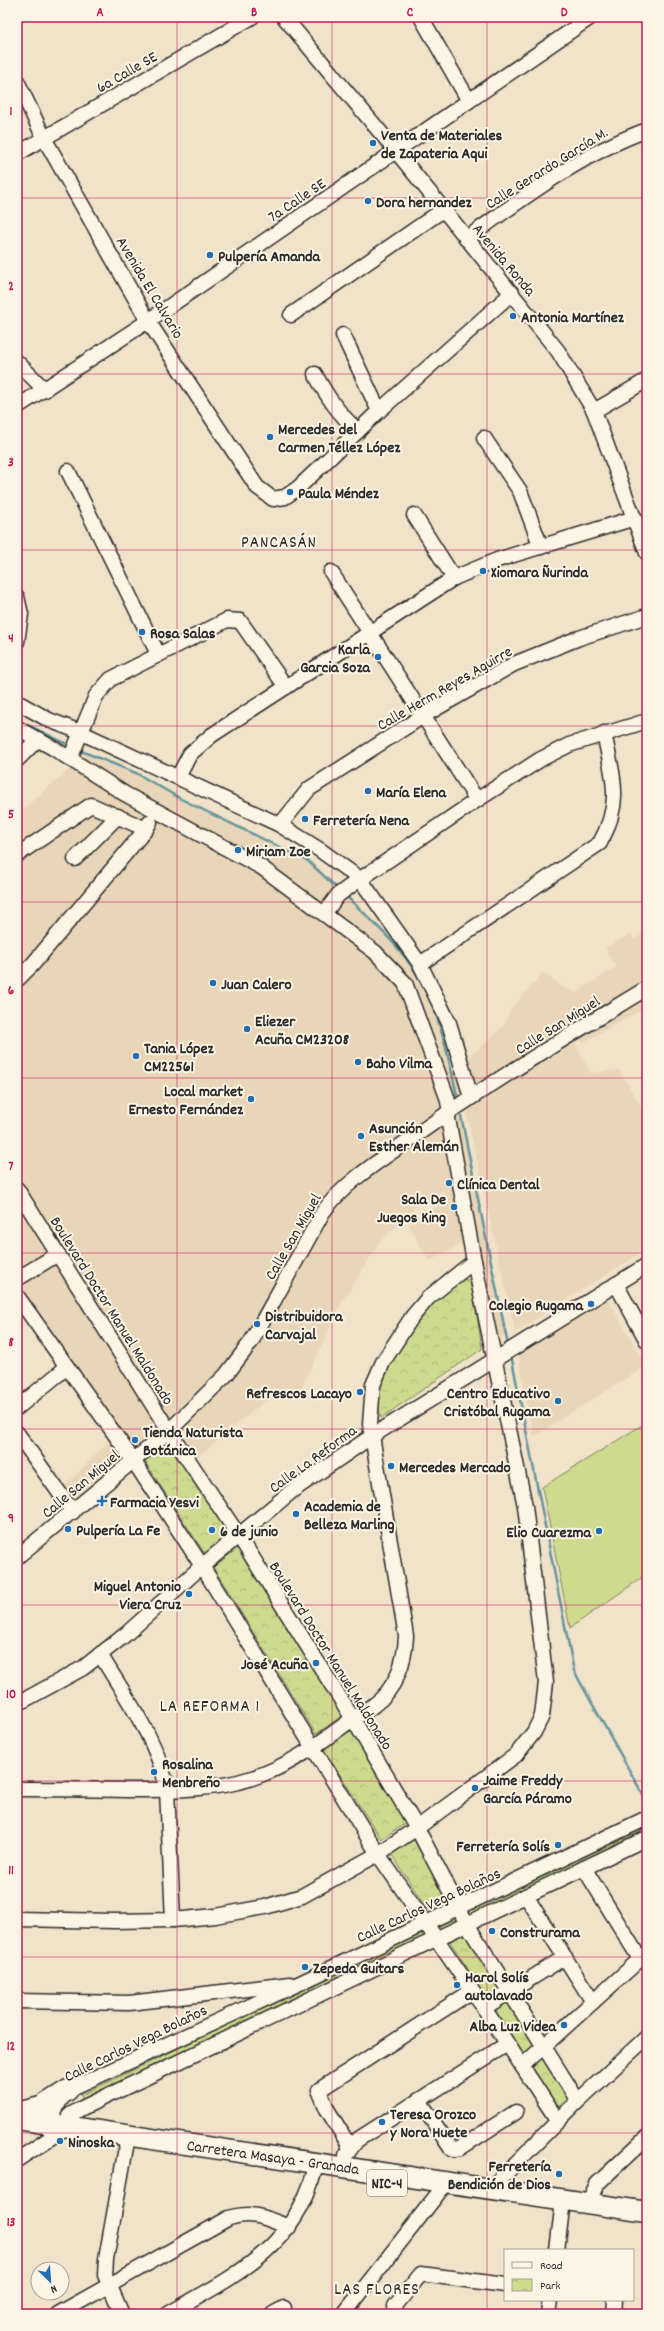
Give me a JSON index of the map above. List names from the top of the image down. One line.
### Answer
{"streets":{"highway":["Carretera Masaya - Granada","NIC-4"],"street":["6a Calle SE","Calle Gerardo García M.","7a Calle SE","Avenida Ronda","Avenida El Calvario","Calle Herm Reyes Aguirre","Calle San Miguel","Boulevard Doctor Manuel Maldonado","Calle La Reforma","Calle Carlos Vega Bolaños"]},"crossings":[["6a Calle SE","Avenida El Calvario"],["Calle Gerardo García M.","Avenida Ronda"],["7a Calle SE","Avenida Ronda"],["7a Calle SE","Avenida El Calvario"],["Calle San Miguel","Boulevard Doctor Manuel Maldonado"],["Boulevard Doctor Manuel Maldonado","Calle La Reforma"],["Boulevard Doctor Manuel Maldonado","Calle Carlos Vega Bolaños"],["Calle Carlos Vega Bolaños","Carretera Masaya - Granada"]],"districts":["PANCASÁN","LA REFORMA 1","LAS FLORES"],"places":{"other":["Venta de Materiales de Zapateria Aqui","Dora hernandez","Pulpería Amanda","Antonia Martínez","Mercedes del Carmen Téllez López","Paula Méndez","Xiomara Ñurinda","Rosa Salas","Karla Garcia Soza","María Elena","Ferretería Nena","Miriam Zoe","Juan Calero","Eliezer Acuña CM23208","Tania López CM22561","Baho Vilma","Local market Ernesto Fernández","Asunción Esther Alemán","Clínica Dental","Sala De Juegos King","Colegio Rugama","Distribuidora Carvajal","Refrescos Lacayo","Centro Educativo Cristóbal Rugama","Tienda Naturista Botánica","Mercedes Mercado","Academia de Belleza Marling","Pulpería La Fe","6 de junio","Elio Cuarezma","Miguel Antonio Viera Cruz","José Acuña","Rosalina Menbreño","Jaime Freddy García Páramo","Ferretería Solís","Construrama","Zepeda Guitars","Harol Solís autolavado","Alba Luz Videa","Teresa Orozco y Nora Huete","Ninoska","Ferretería Bendición de Dios"],"health":["Farmacia Yesvi"]},"legend":["Road","Park"],"north":"bottom right","grid":{"columns":["A","B","C","D"],"rows":["1","2","3","4","5","6","7","8","9","10","11","12","13"]}}
